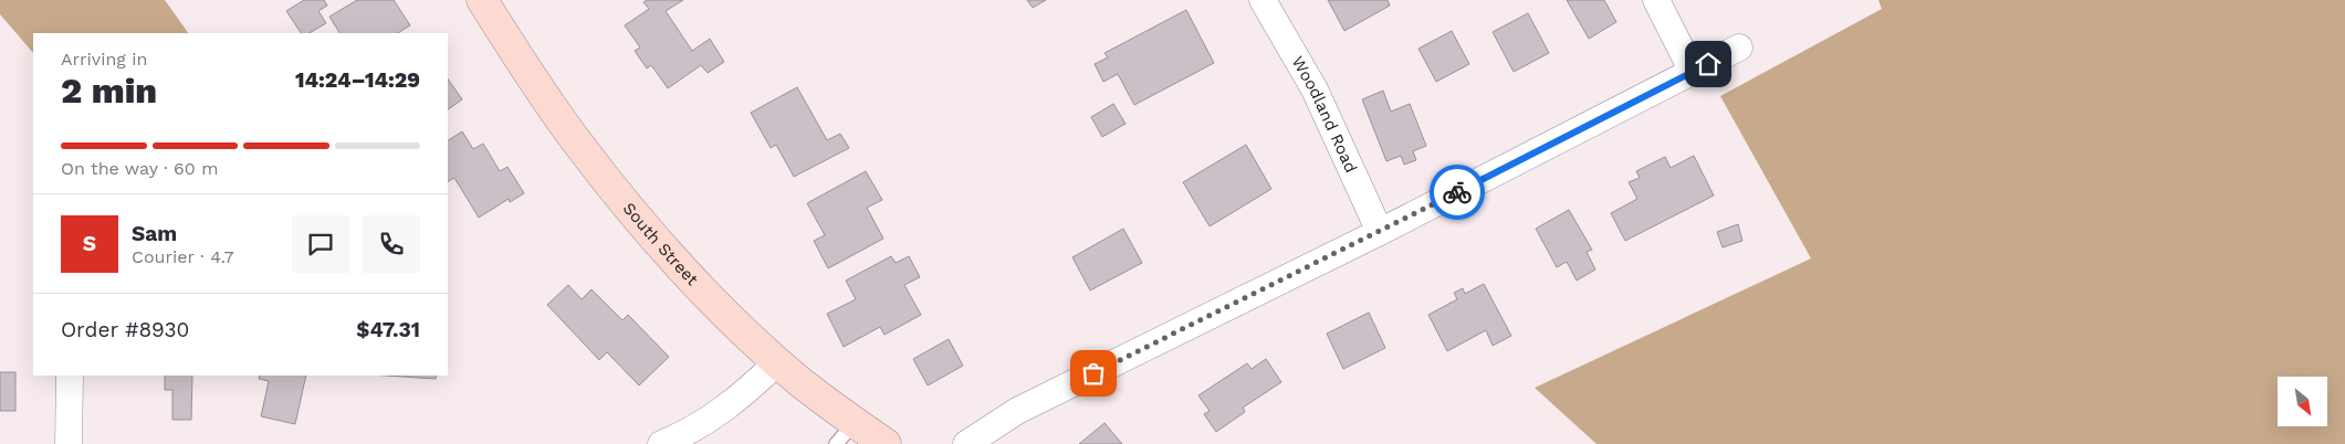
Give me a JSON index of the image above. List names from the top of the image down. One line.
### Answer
{"streets":{"main road":["South Street"],"street":["Woodland Road"]},"north":"bottom right","page":{"heading":["2 min","Arriving in","14:24–14:29"],"panel":["Sam","Courier · 4.7","Order #8930","$47.31"],"bar":"On the way · 60 m","round":"S"}}
